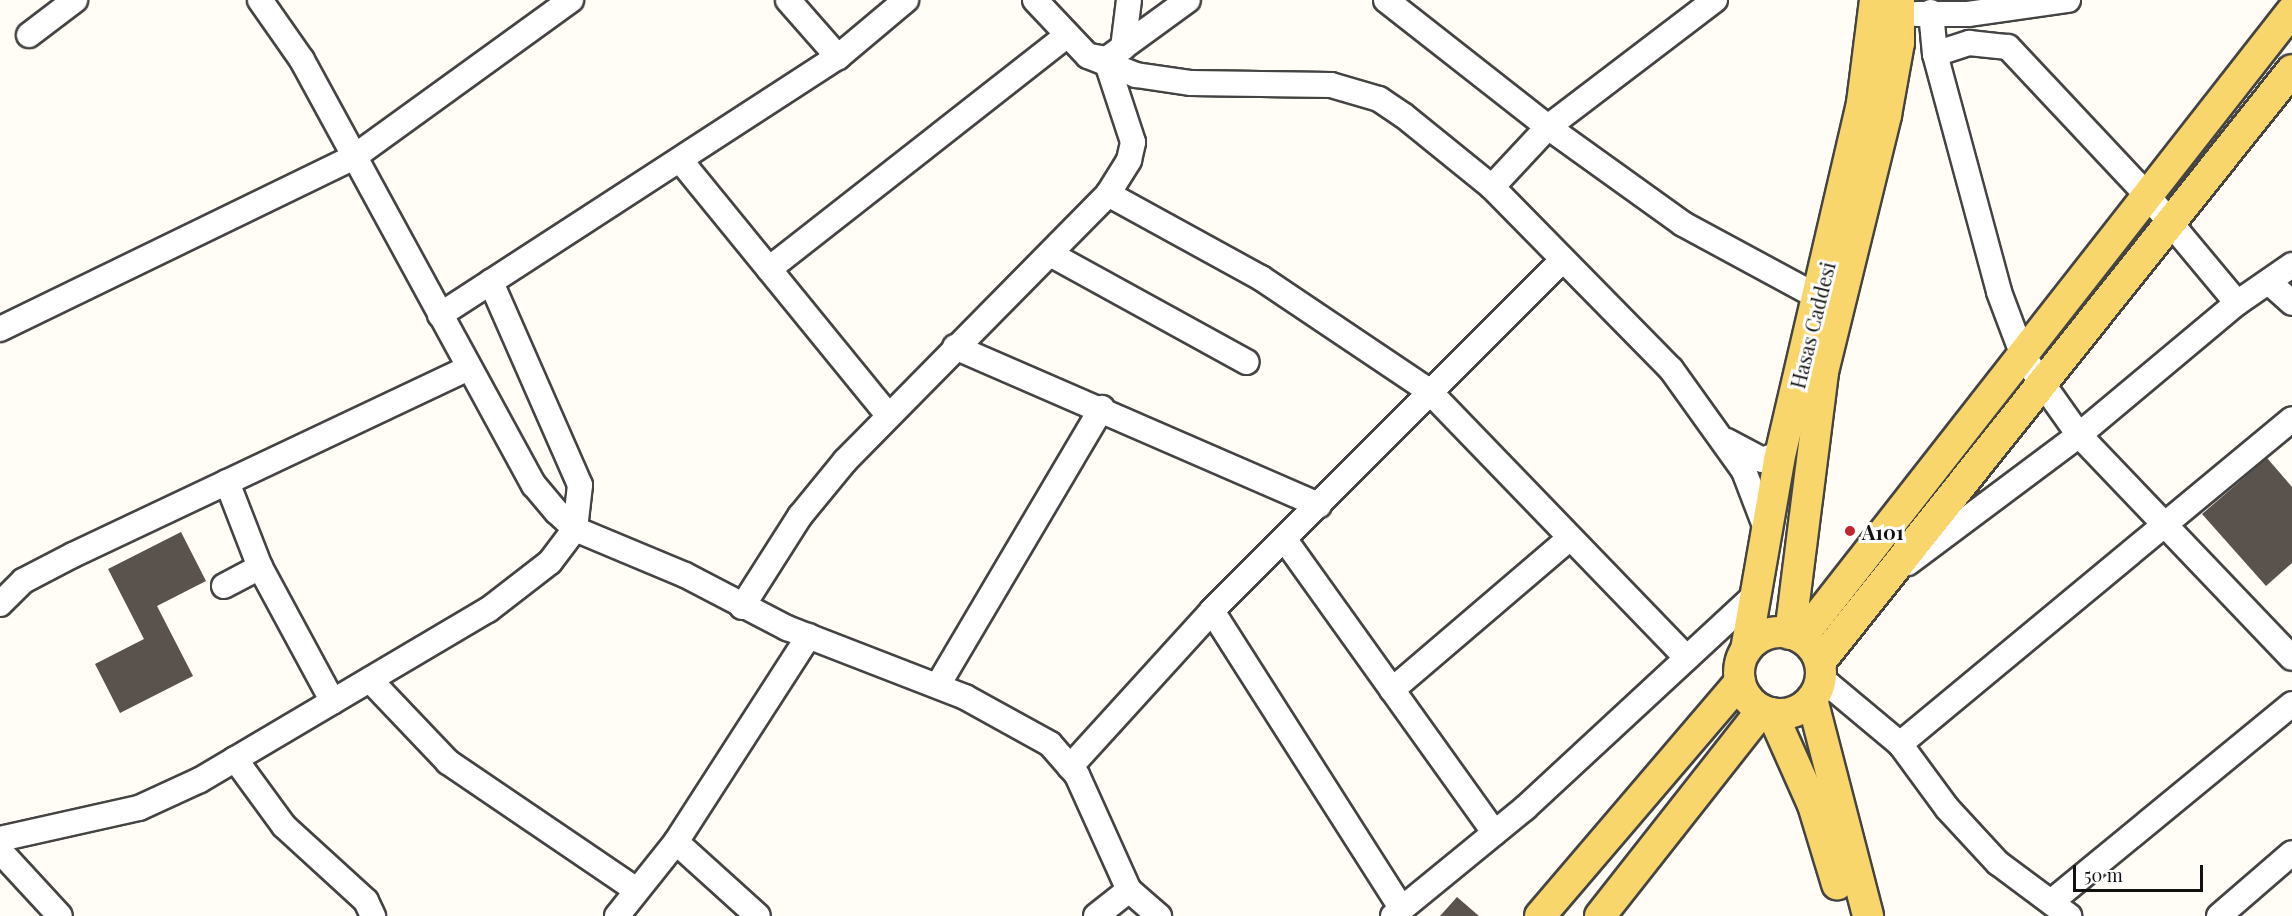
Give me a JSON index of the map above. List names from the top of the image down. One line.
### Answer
{"streets":{"main road":["Hasas Caddesi"]},"places":["A101"],"scale_bar":"50 m"}
